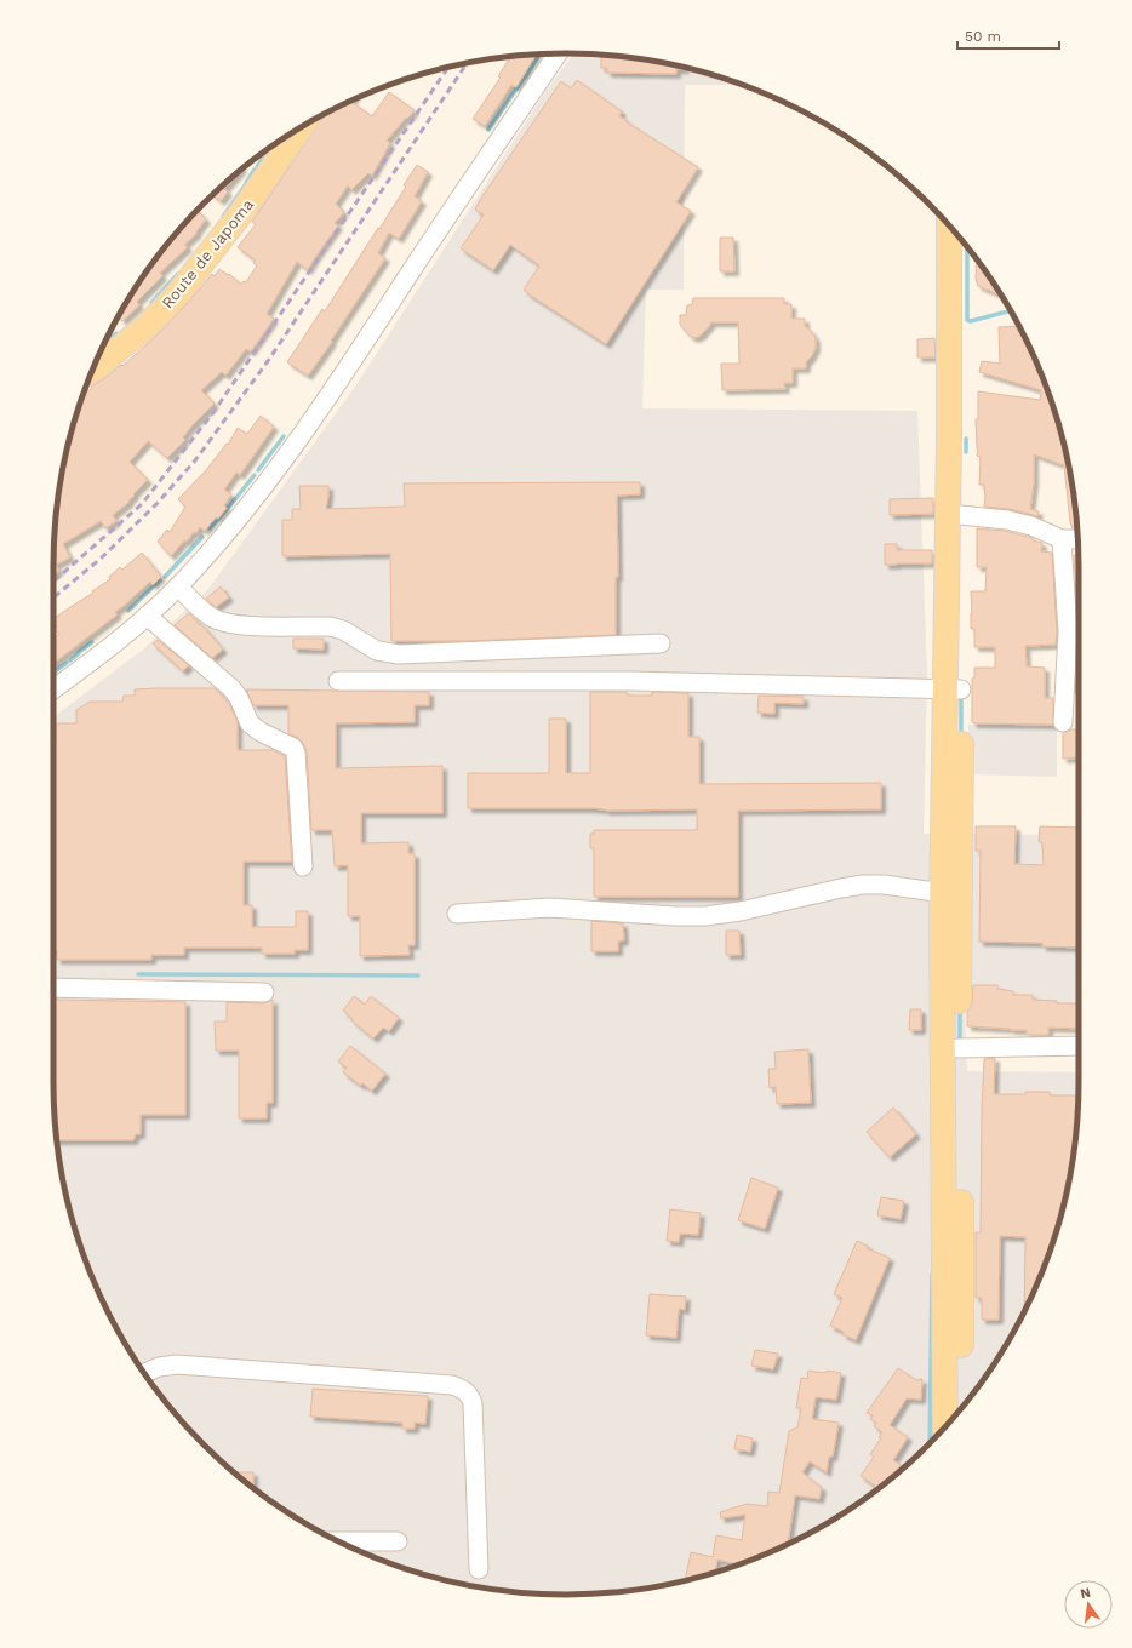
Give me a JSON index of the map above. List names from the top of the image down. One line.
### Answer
{"streets":{"main road":["Route de Japoma"]},"scale_bar":"50 m","north":"top"}
